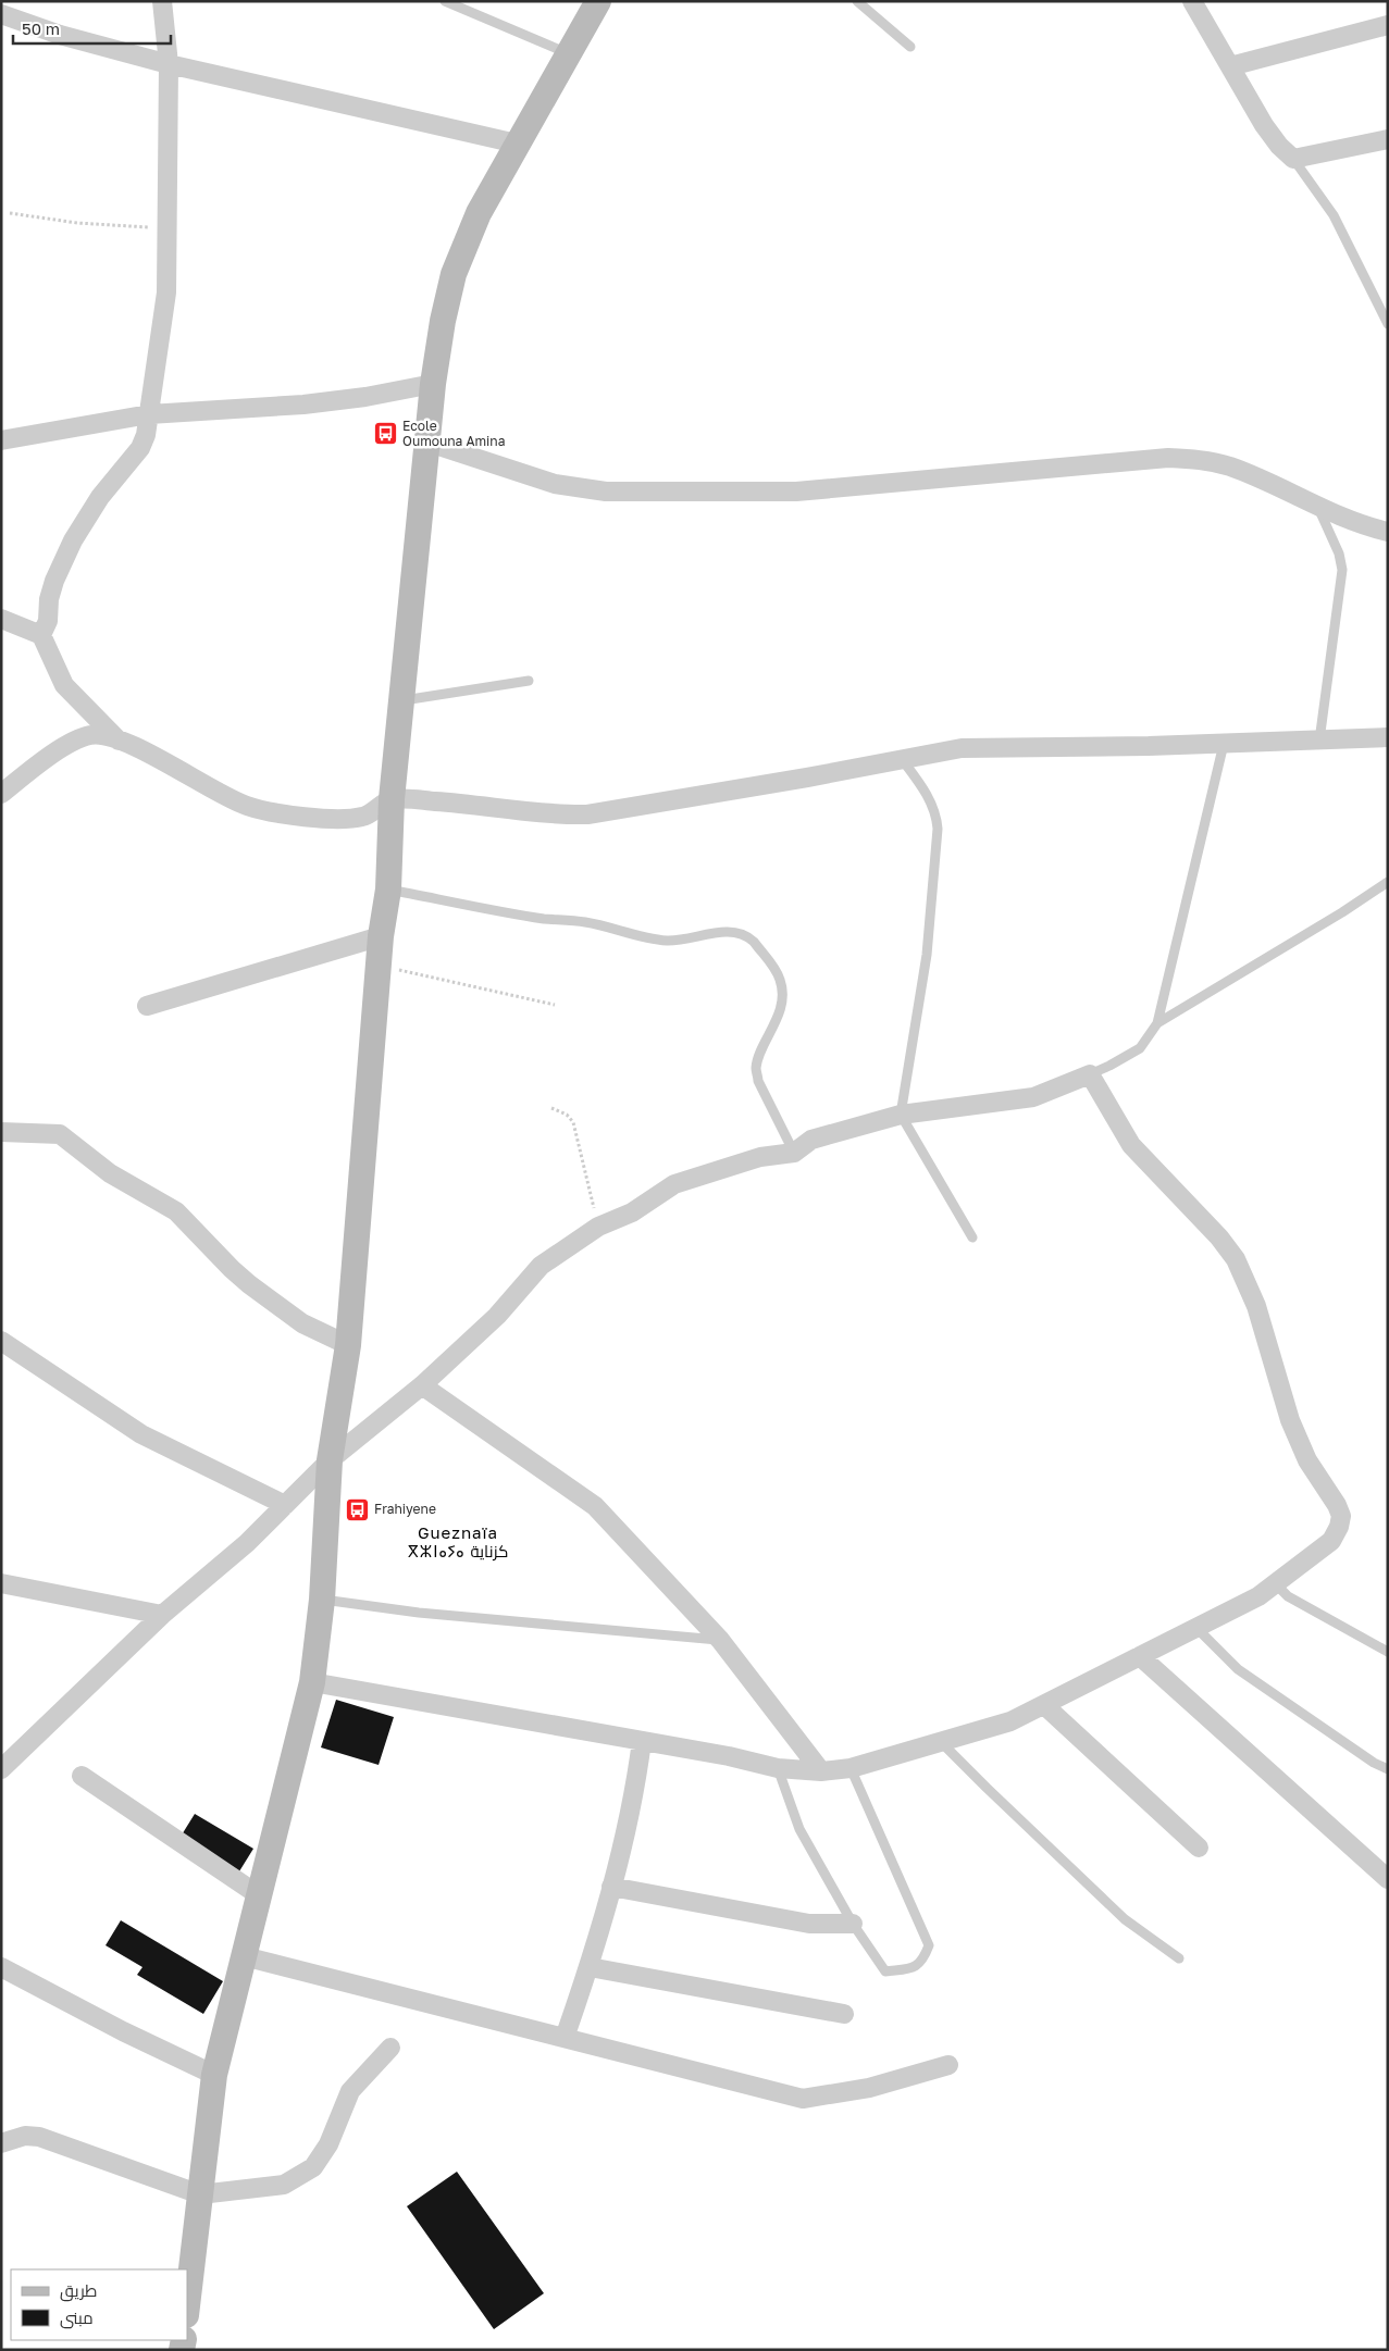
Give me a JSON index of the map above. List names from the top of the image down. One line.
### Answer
{"districts":["Gueznaïa ⴳⵣⵏⴰⵢⴰ كزناية"],"places":{"bus stop":["Ecole Oumouna Amina","Frahiyene"]},"legend":["طريق","مبنى"],"scale_bar":"50 m"}
